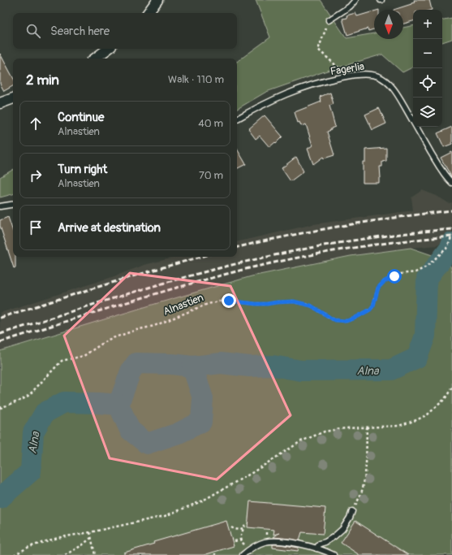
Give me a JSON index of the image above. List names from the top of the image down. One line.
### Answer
{"streets":{"lane":["Fagerlia"],"path":["Alnastien"]},"water":["Alna"],"north":"bottom","page":{"map_buttons":["+","−"],"search":"Search here","heading":["2 min","Walk · 110 m"],"list":[["Continue","Alnastien","40 m"],["Turn right","Alnastien","70 m"],"Arrive at destination"]}}
